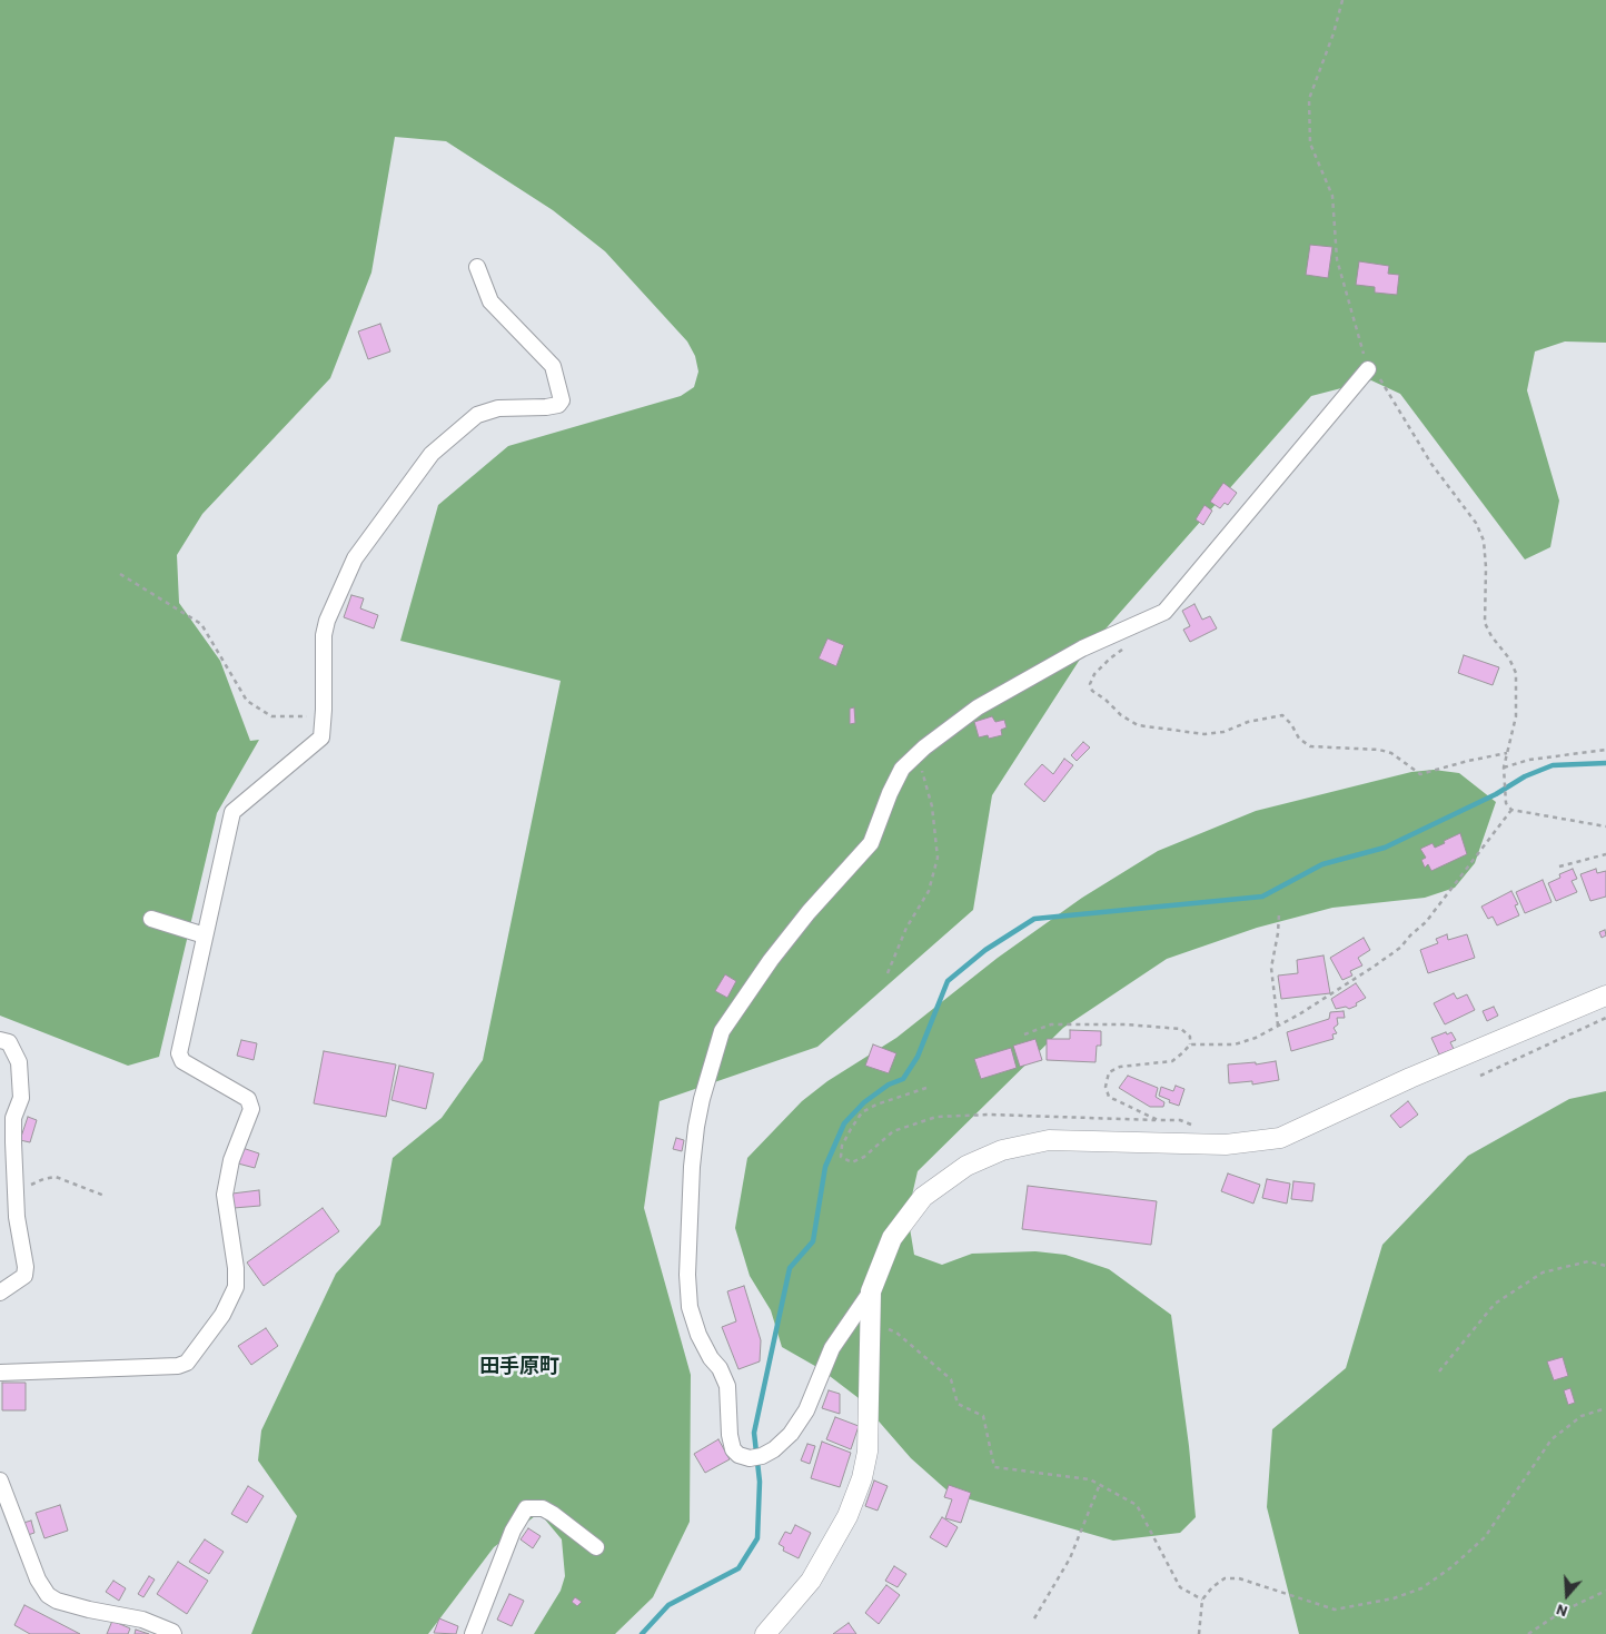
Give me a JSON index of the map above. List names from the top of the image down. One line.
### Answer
{"districts":["田手原町"],"north":"bottom"}
